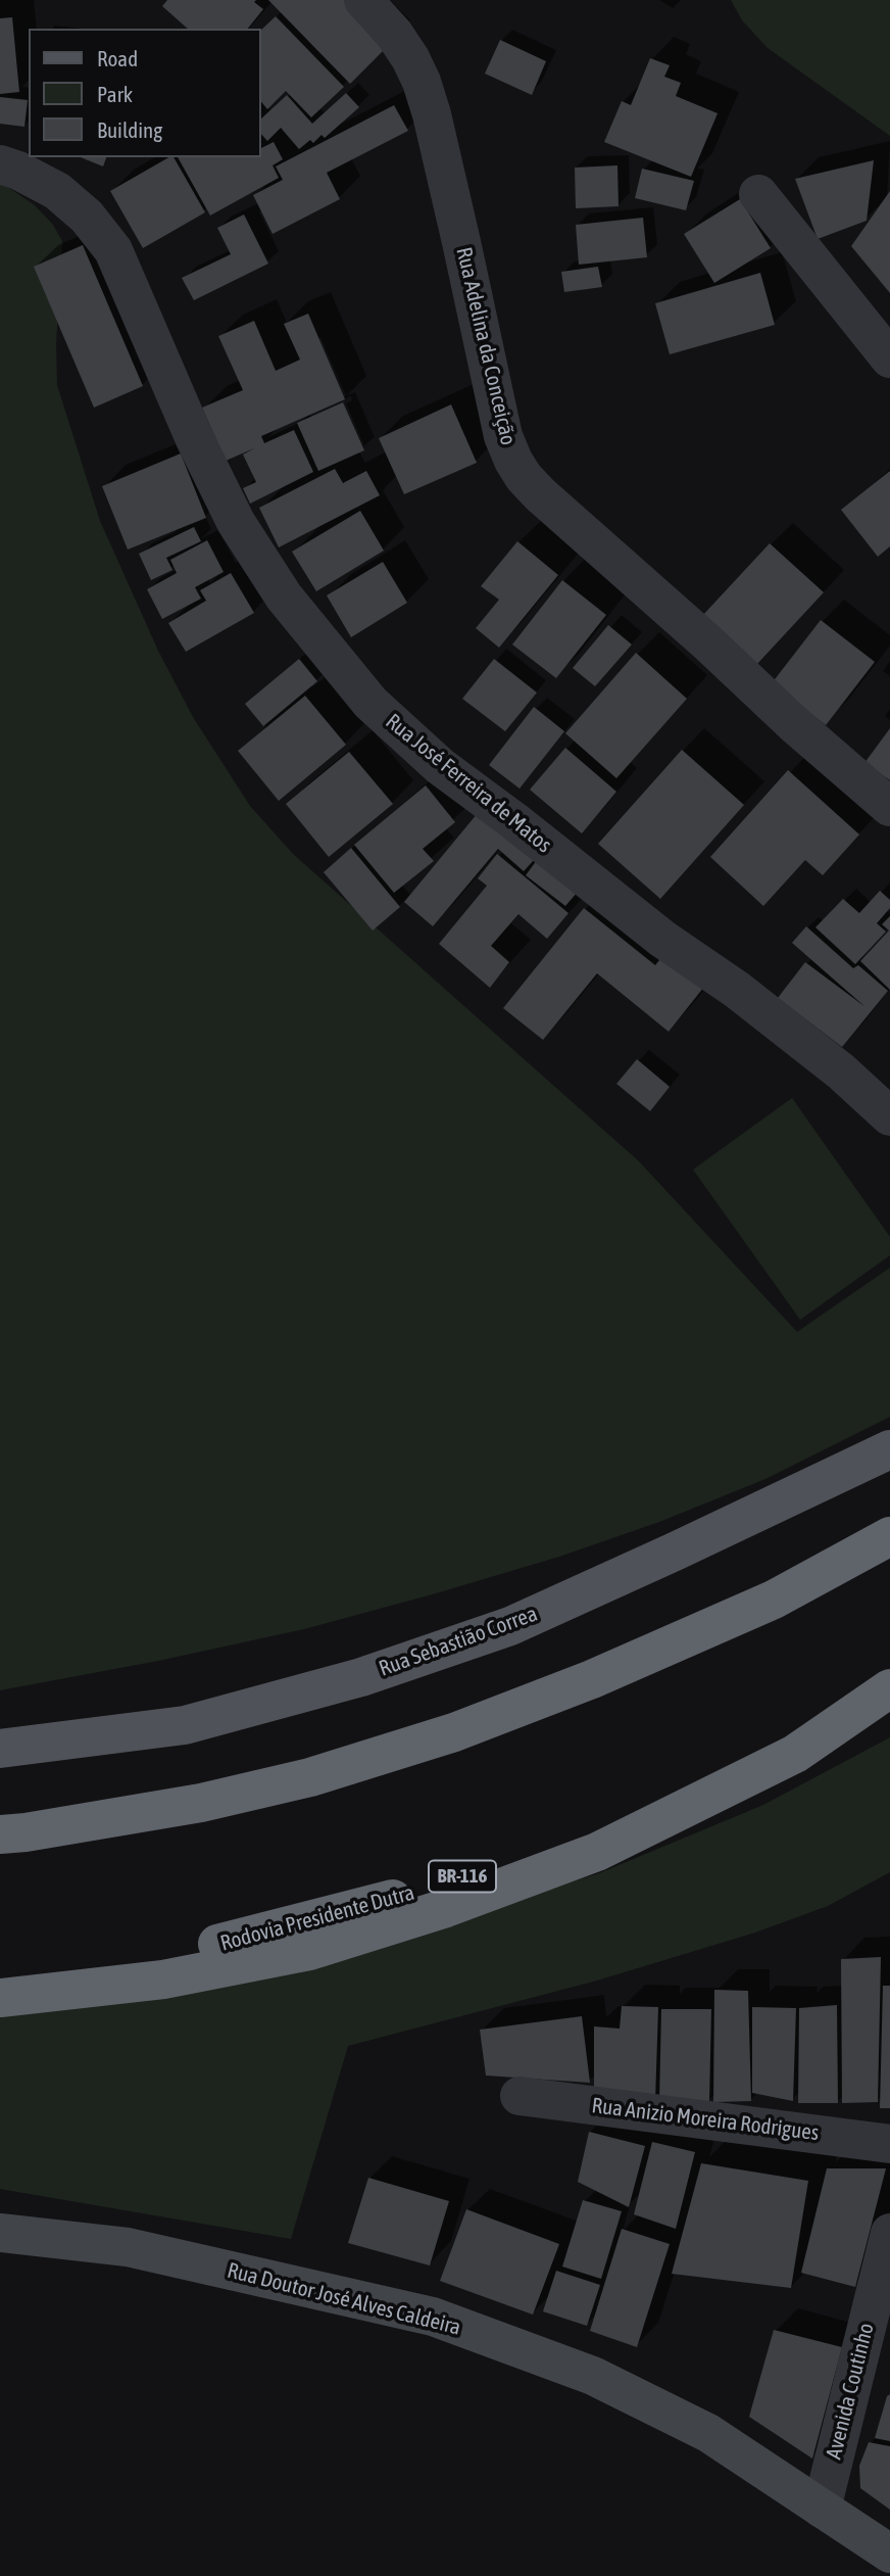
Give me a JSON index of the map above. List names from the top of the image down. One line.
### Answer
{"streets":{"highway":["BR-116","Rodovia Presidente Dutra"],"main road":["Rua Sebastião Correa"],"street":["Rua Adelina da Conceição","Rua José Ferreira de Matos","Rua Anizio Moreira Rodrigues","Rua Doutor José Alves Caldeira","Avenida Coutinho"]},"crossings":[["Rua Doutor José Alves Caldeira","Avenida Coutinho"]],"legend":["Road","Park","Building"]}
